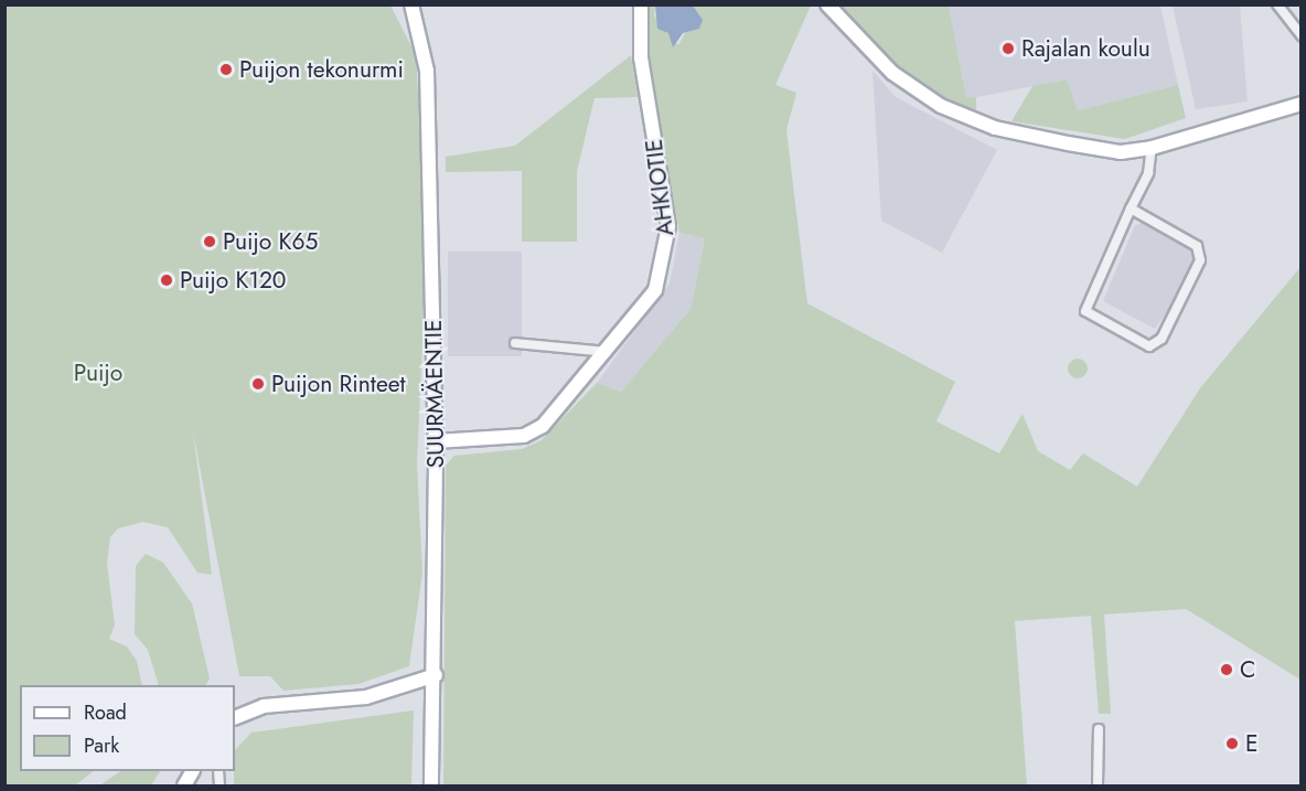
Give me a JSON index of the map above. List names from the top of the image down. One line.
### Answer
{"streets":{"street":["AHKIOTIE","SUURMÄENTIE"]},"crossings":[["AHKIOTIE","SUURMÄENTIE"]],"parks":["Puijo"],"places":["Rajalan koulu","Puijon tekonurmi","Puijo K65","Puijo K120","Puijon Rinteet","C","E"],"legend":["Road","Park"]}
